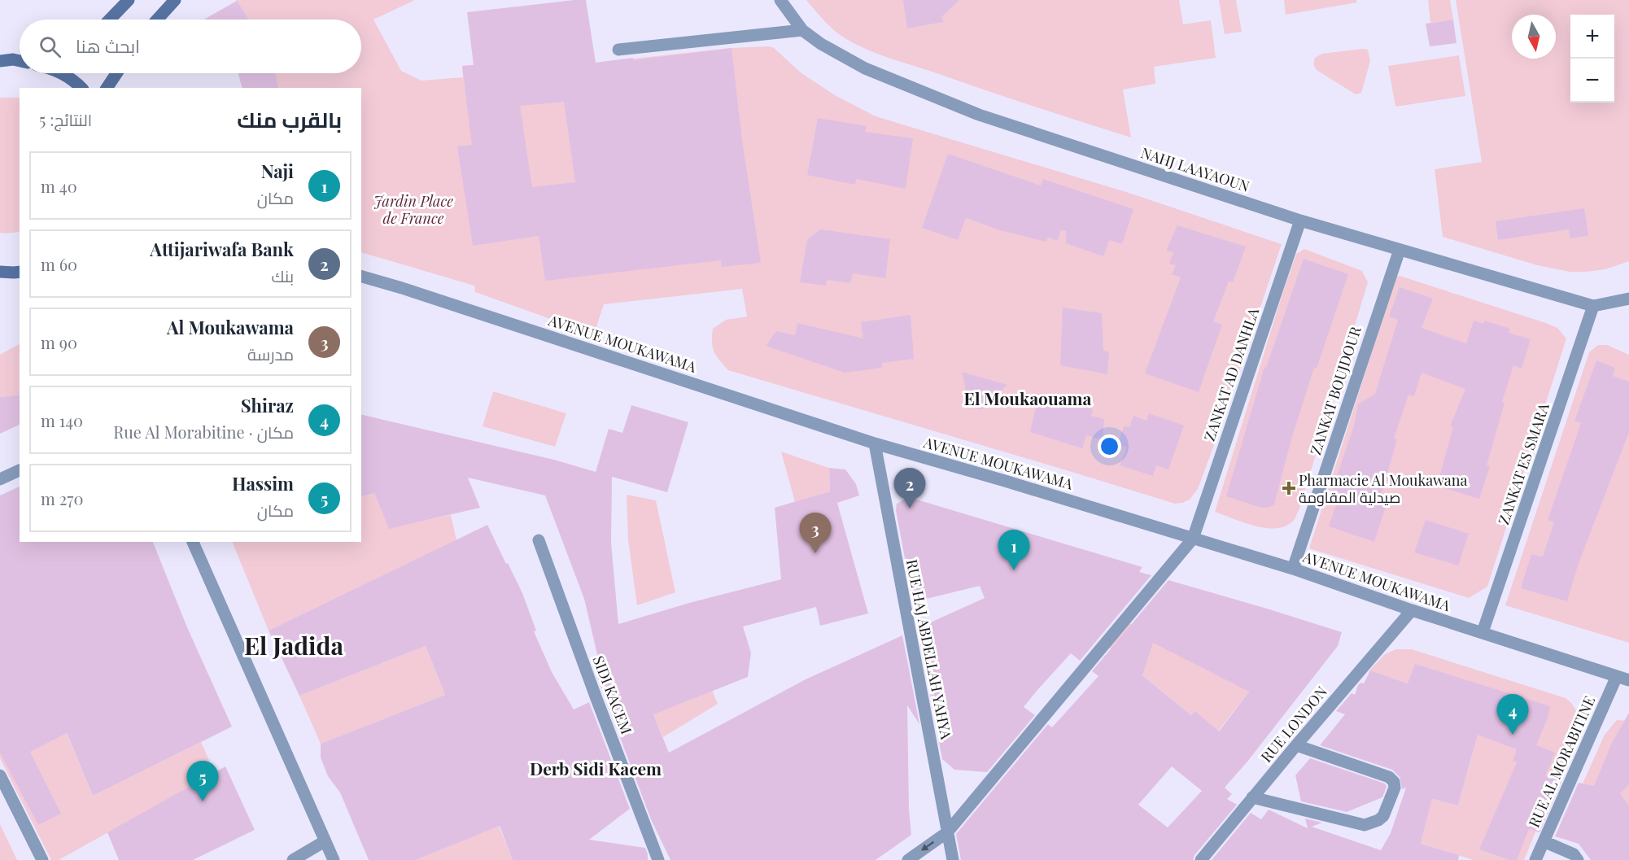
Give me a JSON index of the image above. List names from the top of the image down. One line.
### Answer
{"streets":{"street":["NAHJ LAAYAOUN","AVENUE MOUKAWAMA","ZANKAT AD DANHLA","ZANKAT BOUJDOUR","ZANKAT ES SMARA","RUE HAJ ABDELLAH YAHYA","SIDI KACEM","RUE LONDON","RUE AL MORABITINE"]},"crossings":[["NAHJ LAAYAOUN","ZANKAT AD DANHLA"],["NAHJ LAAYAOUN","ZANKAT BOUJDOUR"],["NAHJ LAAYAOUN","ZANKAT ES SMARA"],["AVENUE MOUKAWAMA","ZANKAT AD DANHLA"],["AVENUE MOUKAWAMA","ZANKAT BOUJDOUR"],["AVENUE MOUKAWAMA","ZANKAT ES SMARA"],["AVENUE MOUKAWAMA","RUE HAJ ABDELLAH YAHYA"],["AVENUE MOUKAWAMA","RUE LONDON"],["AVENUE MOUKAWAMA","RUE AL MORABITINE"]],"districts":["El Moukaouama","El Jadida","Derb Sidi Kacem"],"parks":["Jardin Place de France"],"places":{"health":["Pharmacie Al Moukawana صيدلية المقاومة"]},"north":"bottom","page":{"map_buttons":["+","−"],"search":"ابحث هنا","heading":["بالقرب منك","النتائج: 5"],"list":[{"mark":"1","name":"Naji","note":"مكان","value":"40 m"},{"mark":"2","name":"Attijariwafa Bank","note":"بنك","value":"60 m"},{"mark":"3","name":"Al Moukawama","note":"مدرسة","value":"90 m"},{"mark":"4","name":"Shiraz","note":"مكان · Rue Al Morabitine","value":"140 m"},{"mark":"5","name":"Hassim","note":"مكان","value":"270 m"}],"pins":["2","3","1","4","5"]}}
